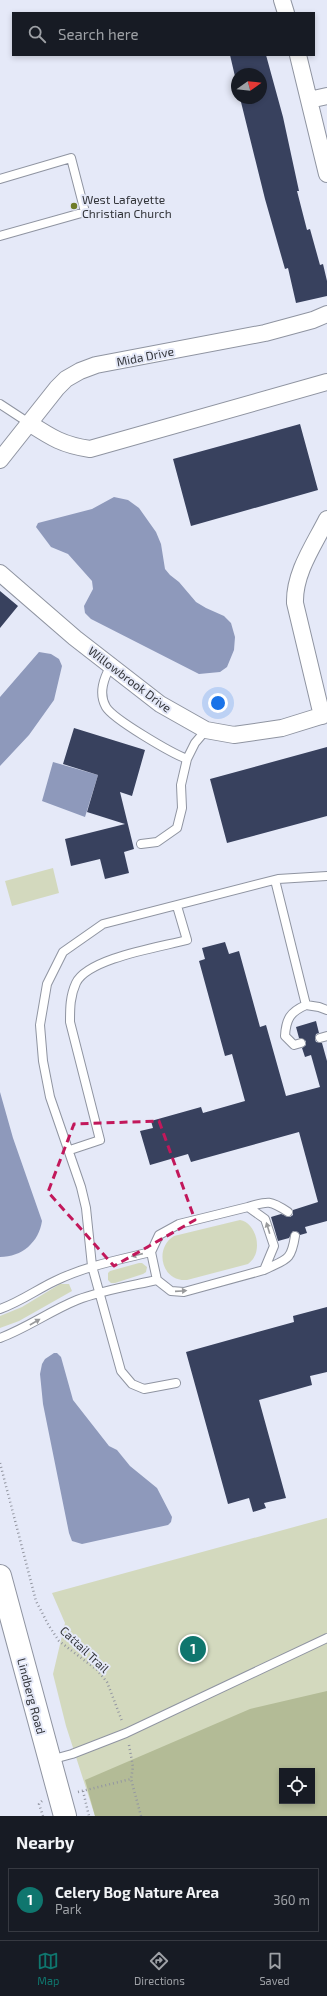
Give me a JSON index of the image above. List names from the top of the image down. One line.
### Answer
{"streets":{"main road":["Lindberg Road"],"street":["Mida Drive","Willowbrook Drive"],"path":["Cattail Trail"]},"places":["West Lafayette Christian Church"],"north":"right","page":{"search":"Search here","pins":"1","heading":"Nearby","list":[{"mark":"1","name":"Celery Bog Nature Area","note":"Park","value":"360 m"}],"nav":["Map","Directions","Saved"]}}
